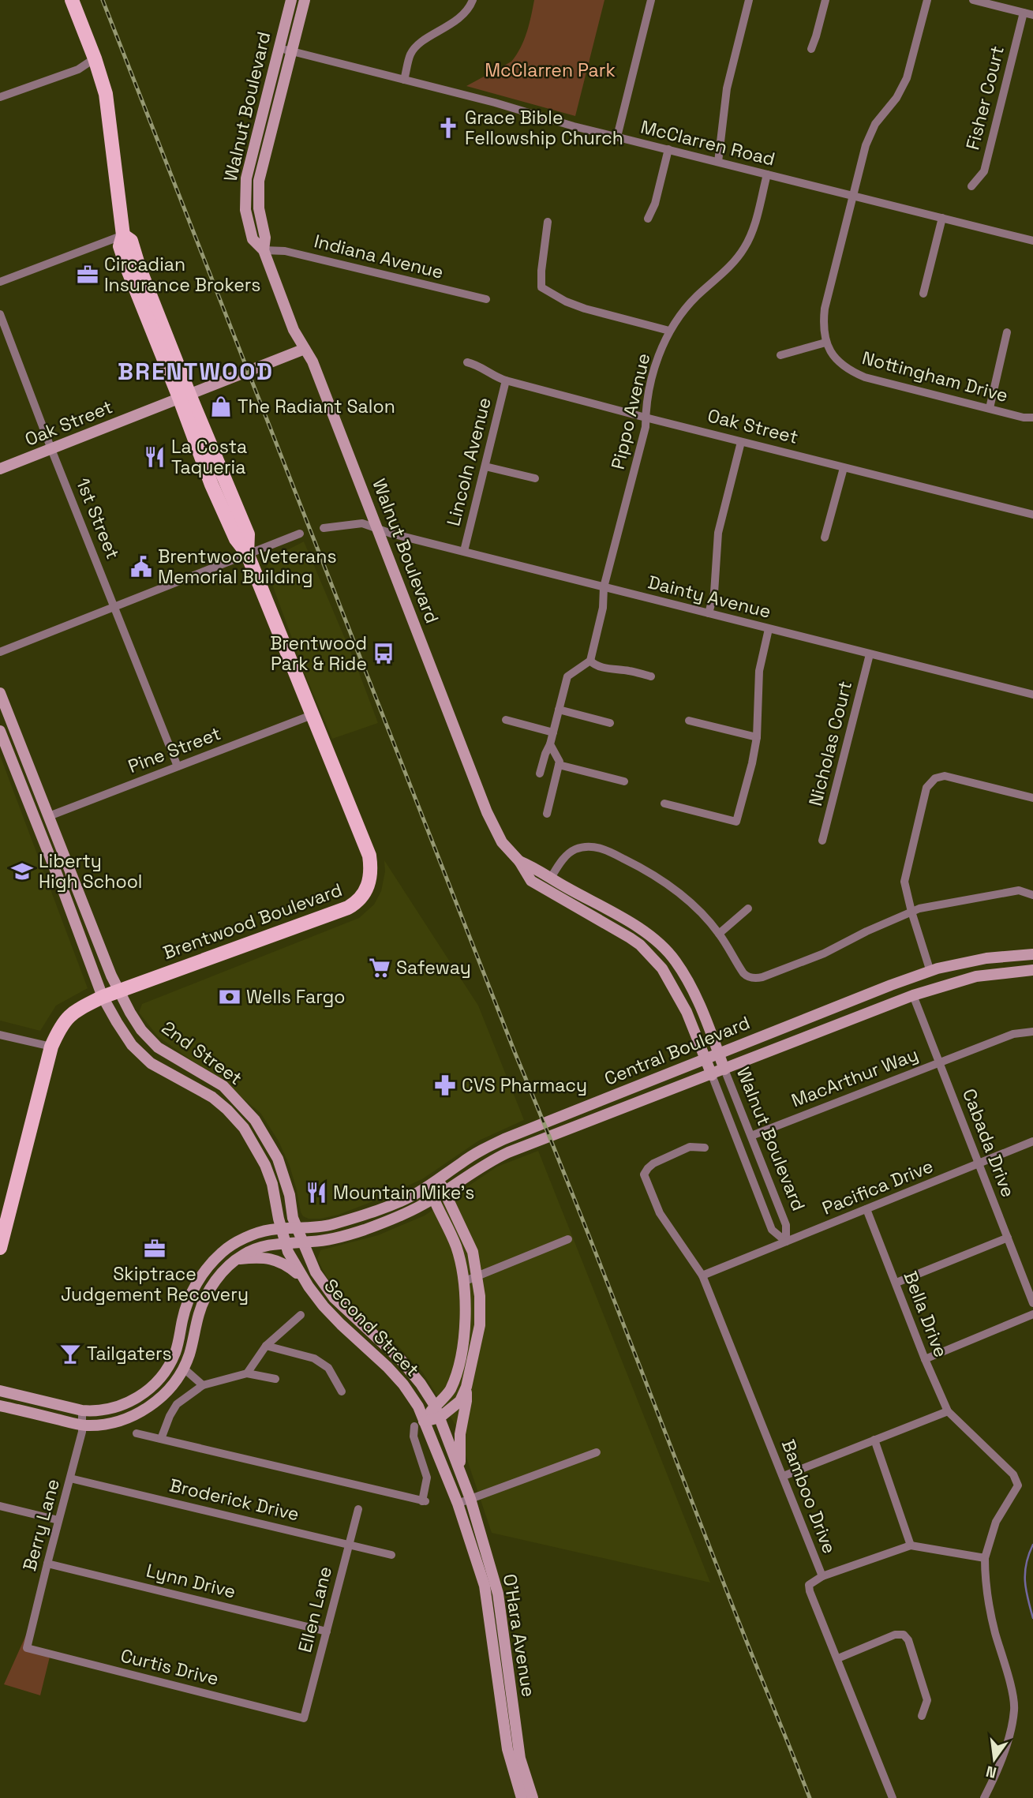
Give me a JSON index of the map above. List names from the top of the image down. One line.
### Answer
{"streets":{"main road":["Brentwood Boulevard"],"street":["Fisher Court","Walnut Boulevard","McClarren Road","Indiana Avenue","Nottingham Drive","Pippo Avenue","Oak Street","Lincoln Avenue","1st Street","Dainty Avenue","Nicholas Court","Pine Street","Central Boulevard","2nd Street","MacArthur Way","Cabada Drive","Pacifica Drive","Bella Drive","Second Street","Bamboo Drive","Broderick Drive","Berry Lane","Lynn Drive","Ellen Lane","O'Hara Avenue","Curtis Drive"]},"crossings":[["Walnut Boulevard","McClarren Road"],["Walnut Boulevard","Indiana Avenue"],["Walnut Boulevard","Oak Street"],["Walnut Boulevard","Dainty Avenue"],["Walnut Boulevard","Central Boulevard"],["Walnut Boulevard","MacArthur Way"],["Walnut Boulevard","Pacifica Drive"],["McClarren Road","Pippo Avenue"],["Pippo Avenue","Oak Street"],["Pippo Avenue","Dainty Avenue"],["Oak Street","Lincoln Avenue"],["Oak Street","1st Street"],["Oak Street","Brentwood Boulevard"],["Lincoln Avenue","Dainty Avenue"],["1st Street","Pine Street"],["Dainty Avenue","Nicholas Court"],["Pine Street","Brentwood Boulevard"],["Pine Street","2nd Street"],["Brentwood Boulevard","2nd Street"],["Central Boulevard","2nd Street"],["Central Boulevard","Cabada Drive"],["Central Boulevard","Second Street"],["Central Boulevard","Berry Lane"],["2nd Street","Second Street"],["2nd Street","O'Hara Avenue"],["MacArthur Way","Cabada Drive"],["Cabada Drive","Pacifica Drive"],["Pacifica Drive","Bella Drive"],["Pacifica Drive","Bamboo Drive"],["Bella Drive","Bamboo Drive"],["Second Street","O'Hara Avenue"],["Broderick Drive","Berry Lane"],["Broderick Drive","Ellen Lane"],["Berry Lane","Lynn Drive"],["Berry Lane","Curtis Drive"],["Lynn Drive","Ellen Lane"],["Ellen Lane","Curtis Drive"]],"districts":["BRENTWOOD"],"parks":["McClarren Park"],"places":{"church":["Grace Bible Fellowship Church"],"office":["Circadian Insurance Brokers","Skiptrace Judgement Recovery"],"shop":["The Radiant Salon"],"restaurant":["La Costa Taqueria","Mountain Mike's"],"public building":["Brentwood Veterans Memorial Building"],"bus stop":["Brentwood Park & Ride"],"school or university":["Liberty High School"],"supermarket":["Safeway"],"bank":["Wells Fargo"],"pharmacy":["CVS Pharmacy"],"bar":["Tailgaters"]},"north":"bottom"}
